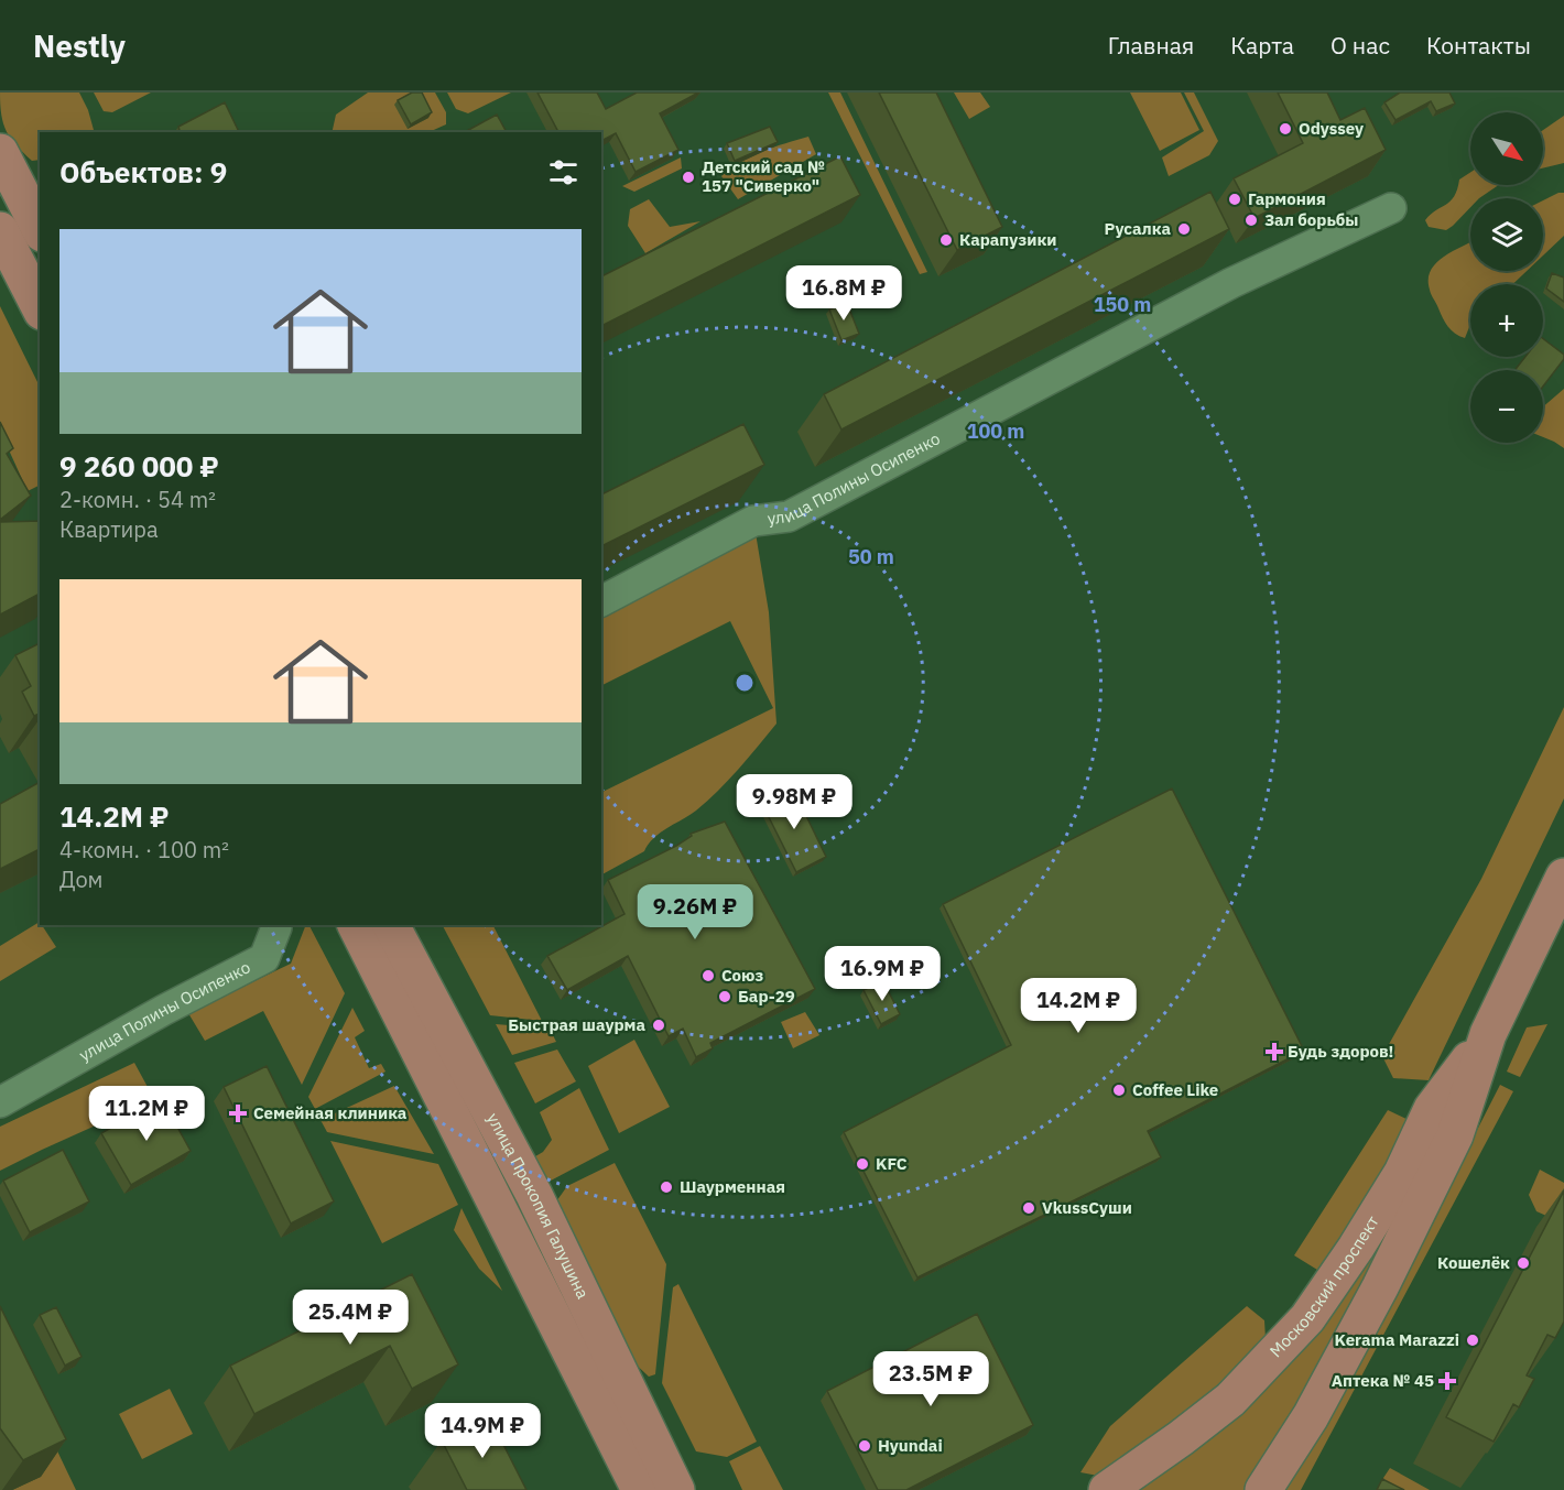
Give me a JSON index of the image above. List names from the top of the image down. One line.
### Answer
{"streets":{"main road":["улица Прокопия Галушина","Московский проспект"],"street":["улица Полины Осипенко"]},"places":{"other":["Odyssey","Детский сад № 157 \"Сиверко\"","Гармония","Зал борьбы","Русалка","Карапузики","Союз","Бар-29","Быстрая шаурма","Coffee Like","KFC","Шаурменная","VkussСуши","Кошелёк","Kerama Marazzi","Hyundai"],"health":["Будь здоров!","Семейная клиника","Аптека № 45"]},"north":"bottom right","page":{"header":"Nestly","nav":["Главная","Карта","О нас","Контакты"],"map_buttons":["+","−"],"heading":"Объектов: 9","list":[{"name":"9 260 000 ₽","note":"2-комн. · 54 m² · Квартира"},{"name":"14.2M ₽","note":"4-комн. · 100 m² · Дом"}],"price":["16.8M ₽","9.98M ₽","9.26M ₽","16.9M ₽","14.2M ₽","11.2M ₽","25.4M ₽","23.5M ₽","14.9M ₽"]},"rings":["150 m","100 m","50 m"]}
